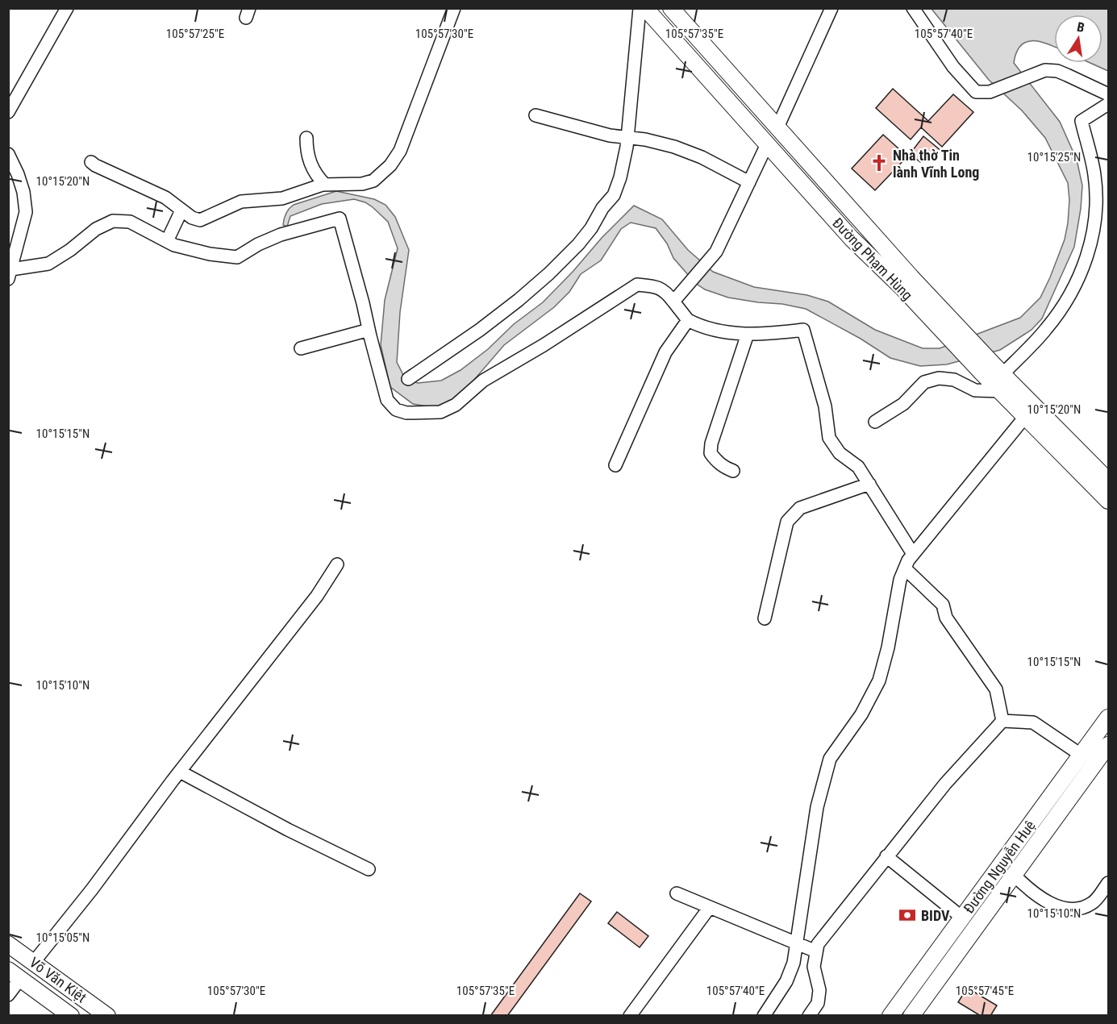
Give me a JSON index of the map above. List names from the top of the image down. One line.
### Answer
{"streets":{"main road":["Đường Phạm Hùng","Đường Nguyễn Huệ","Võ Văn Kiệt"]},"places":{"church":["Nhà thờ Tin lành Vĩnh Long"],"bank":["BIDV"]},"north":"top","coordinates":["105°57'25\"E","105°57'30\"E","105°57'35\"E","105°57'40\"E","10°15'25\"N","10°15'20\"N","10°15'15\"N","10°15'10\"N","10°15'05\"N","105°57'45\"E"]}
